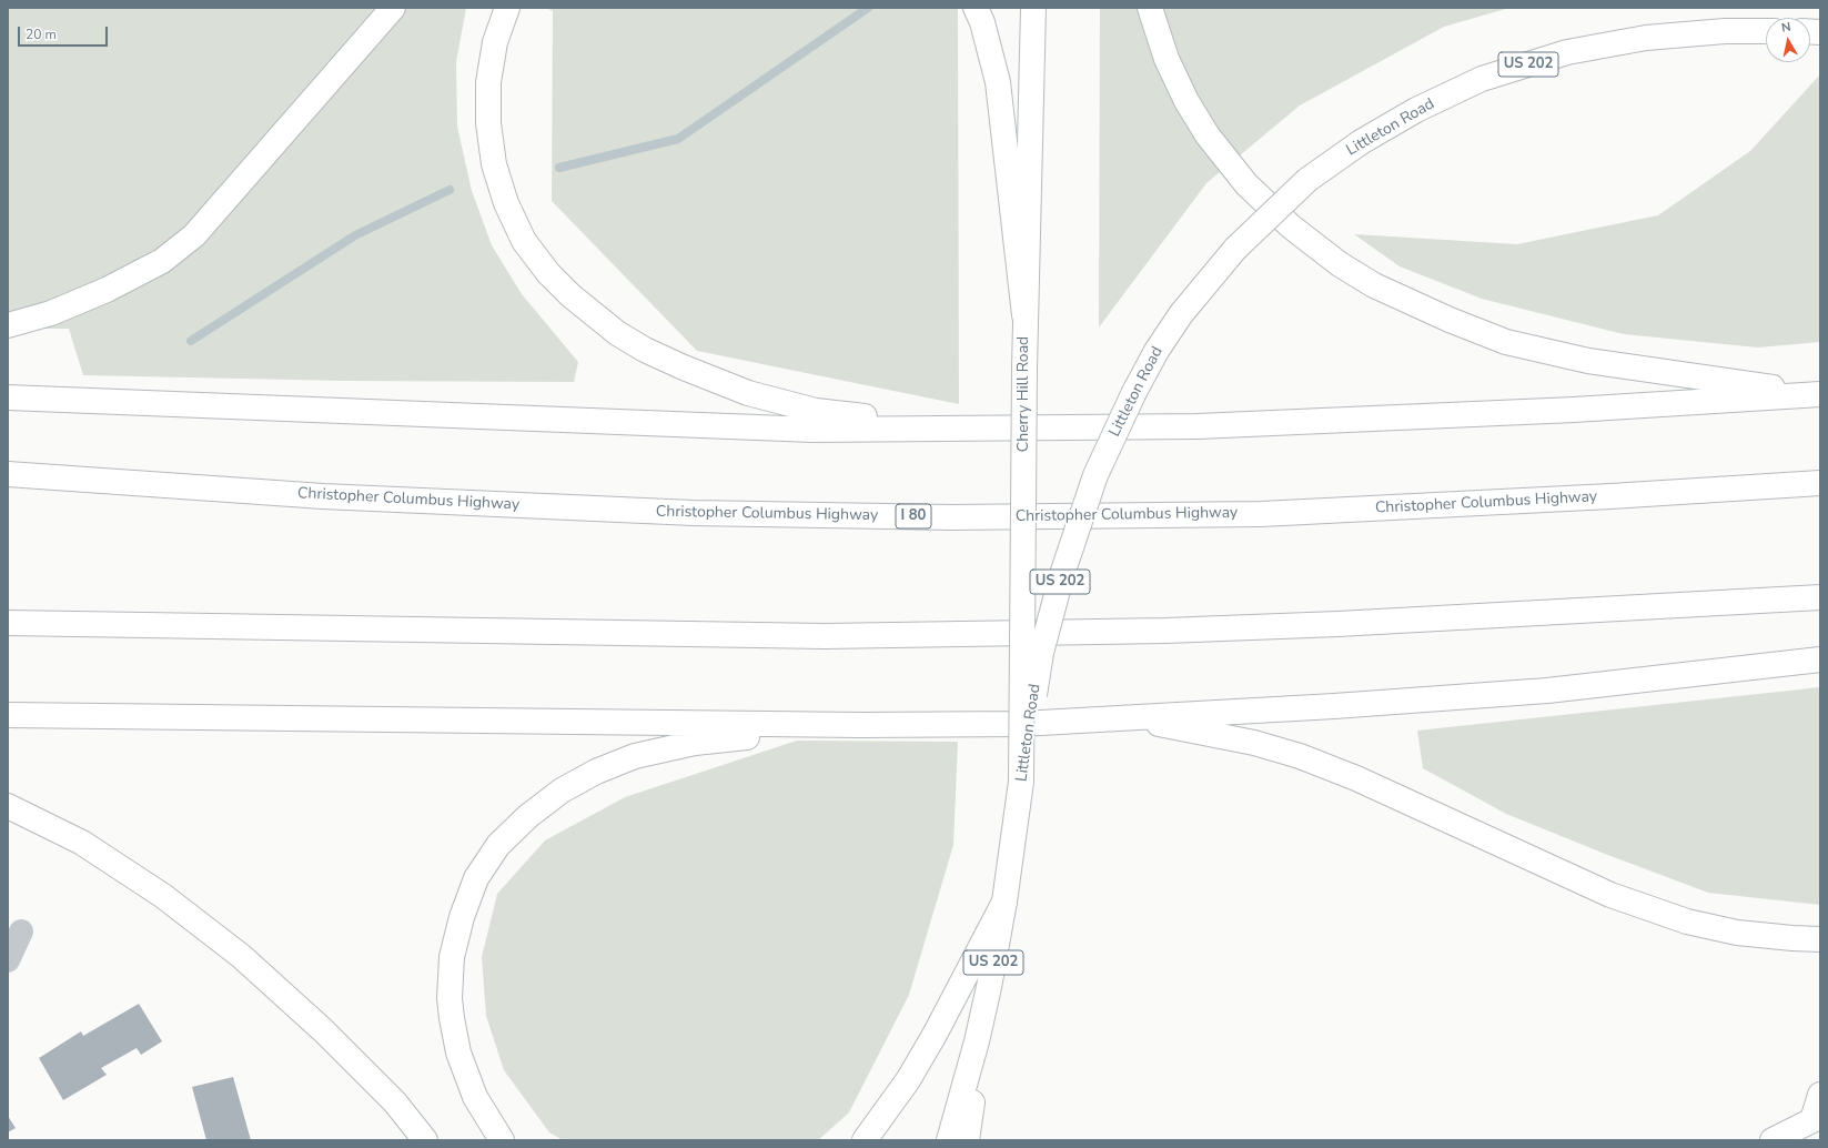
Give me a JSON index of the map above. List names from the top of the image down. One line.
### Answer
{"streets":{"main road":["US 202","Littleton Road","Cherry Hill Road","Christopher Columbus Highway","I 80"]},"crossings":[["Littleton Road","Cherry Hill Road"]],"scale_bar":"20 m","north":"top"}
